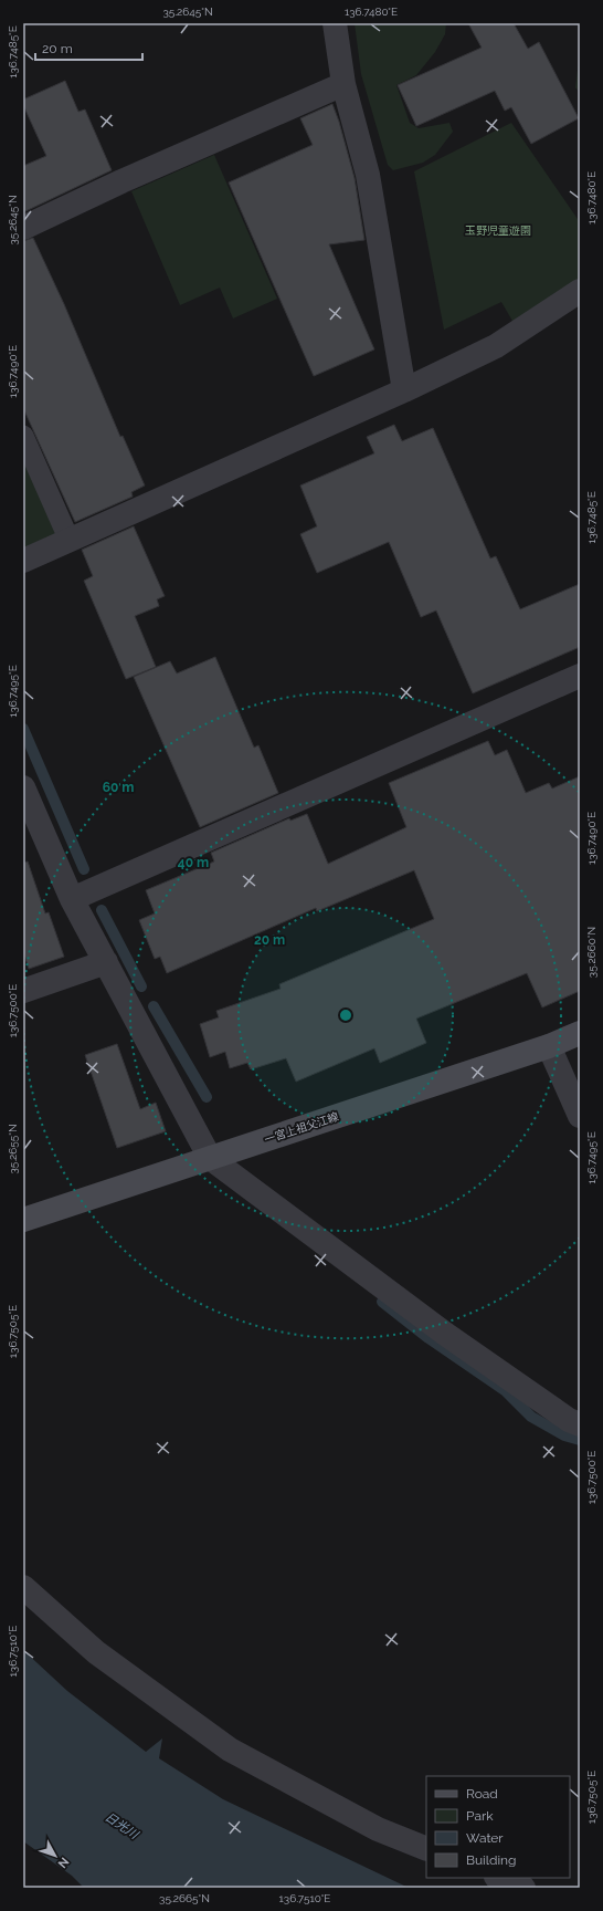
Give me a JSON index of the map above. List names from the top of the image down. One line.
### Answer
{"streets":{"main road":["一宮上祖父江線"]},"water":["日光川"],"parks":["玉野児童遊園"],"legend":["Road","Park","Water","Building"],"scale_bar":"20 m","north":"bottom right","coordinates":["35.2645°N","136.7480°E","136.7485°E","136.7490°E","136.7495°E","35.2660°N","136.7500°E","35.2655°N","136.7505°E","136.7510°E","35.2665°N"],"rings":["60 m","40 m","20 m"]}
